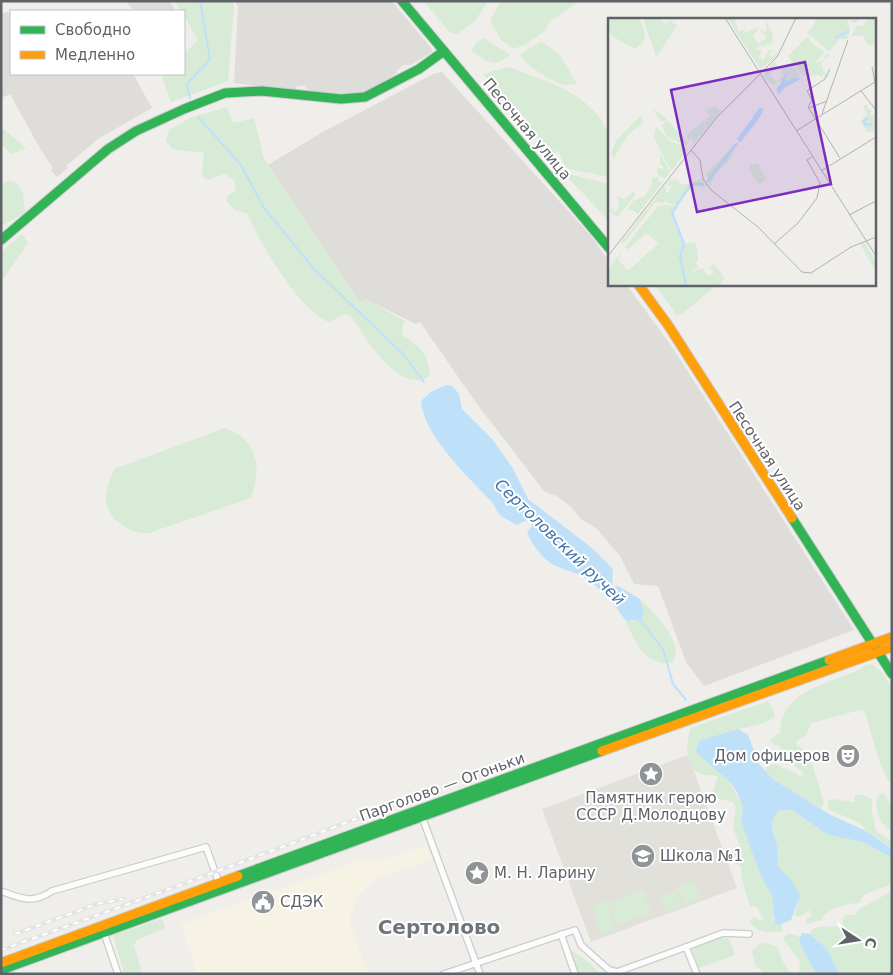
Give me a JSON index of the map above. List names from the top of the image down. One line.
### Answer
{"streets":{"main road":["Песочная улица","Парголово — Огоньки"]},"crossings":[["Песочная улица","Парголово — Огоньки"]],"districts":["Сертолово"],"water":["Сертоловский ручей"],"places":{"theatre":["Дом офицеров"],"place":["Памятник герою СССР Д.Молодцову","М. Н. Ларину"],"school or university":["Школа №1"],"public building":["СДЭК"]},"legend":["Свободно","Медленно"],"north":"right"}
